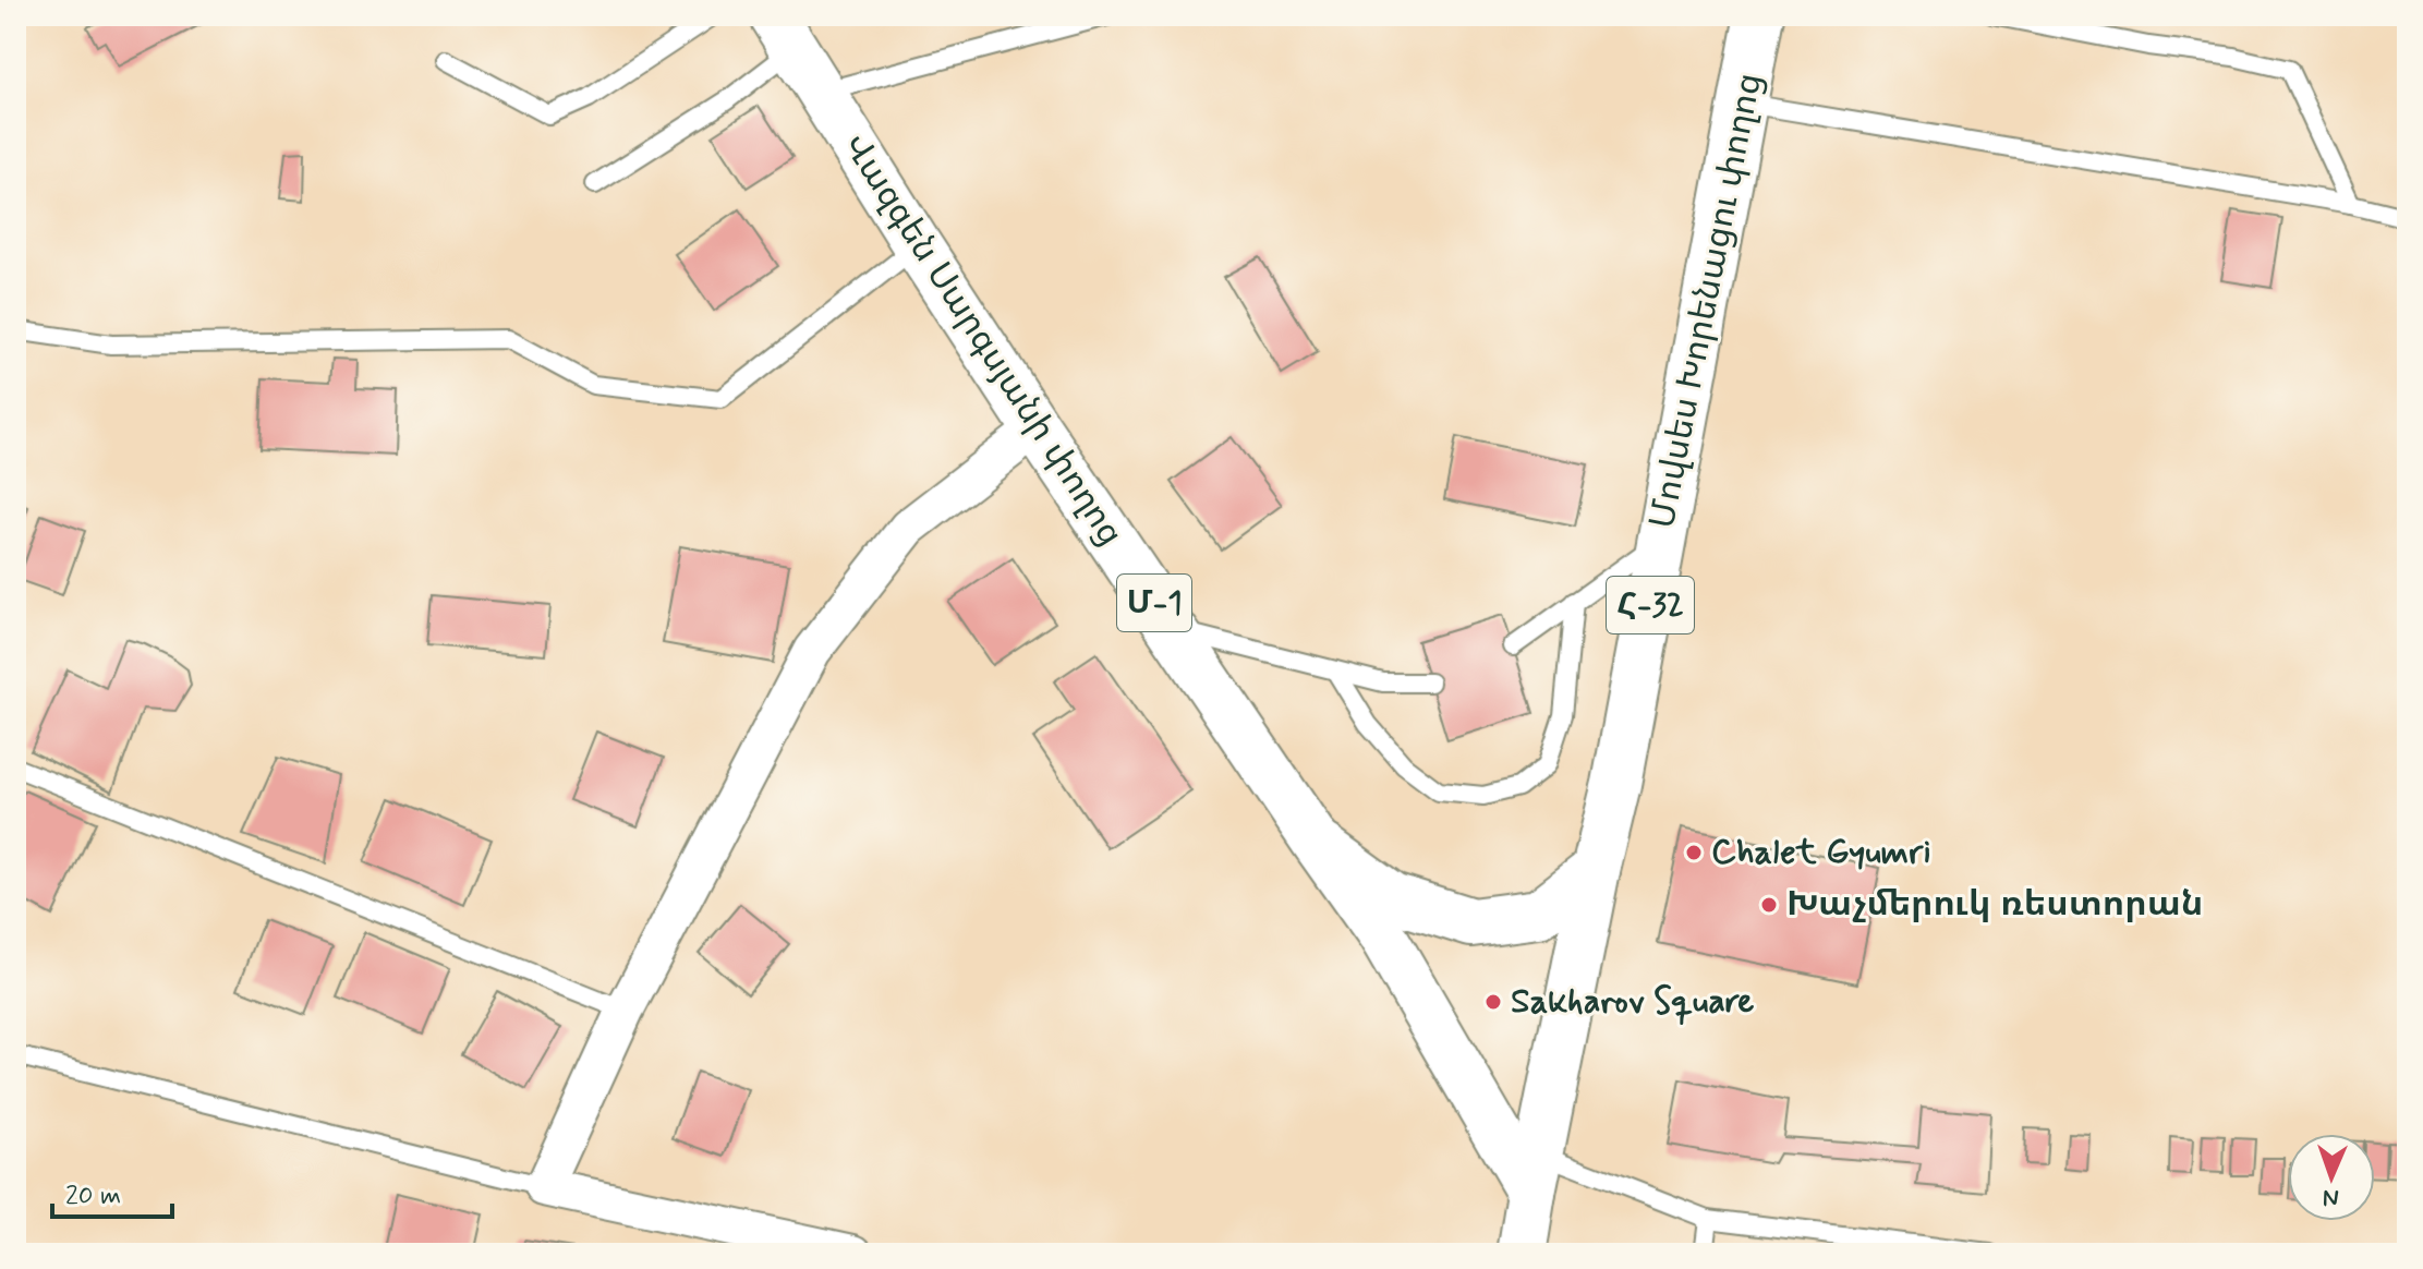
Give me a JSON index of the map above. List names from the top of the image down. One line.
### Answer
{"streets":{"main road":["Մովսես Խորենացու փողոց","Վազգեն Սարգսյանի փողոց","Մ-1","Հ-32"]},"crossings":[["Մովսես Խորենացու փողոց","Վազգեն Սարգսյանի փողոց"]],"places":["Chalet Gyumri","Խաչմերուկ ռեստորան","Sakharov Square"],"scale_bar":"20 m","north":"bottom"}
